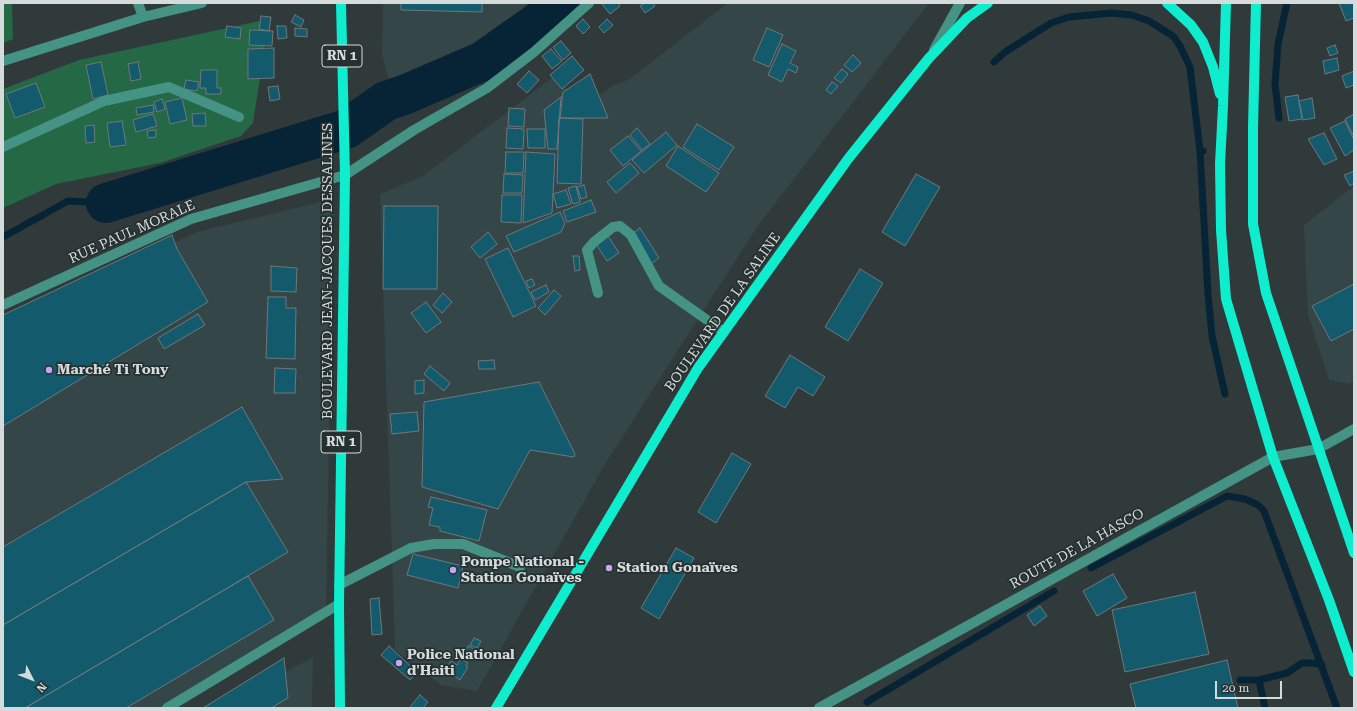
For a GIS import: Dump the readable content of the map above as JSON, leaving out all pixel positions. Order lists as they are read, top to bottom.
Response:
{
  "streets": {
    "main road": ["RN 1", "BOULEVARD JEAN-JACQUES DESSALINES", "BOULEVARD DE LA SALINE"],
    "street": ["RUE PAUL MORALE", "ROUTE DE LA HASCO"]
  },
  "crossings": [
    ["RUE PAUL MORALE", "BOULEVARD JEAN-JACQUES DESSALINES"]
  ],
  "places": [
    "Marché Ti Tony",
    "Station Gonaïves",
    "Pompe National - Station Gonaïves",
    "Police National d'Haiti"
  ],
  "scale_bar": "20 m",
  "north": "bottom right"
}
